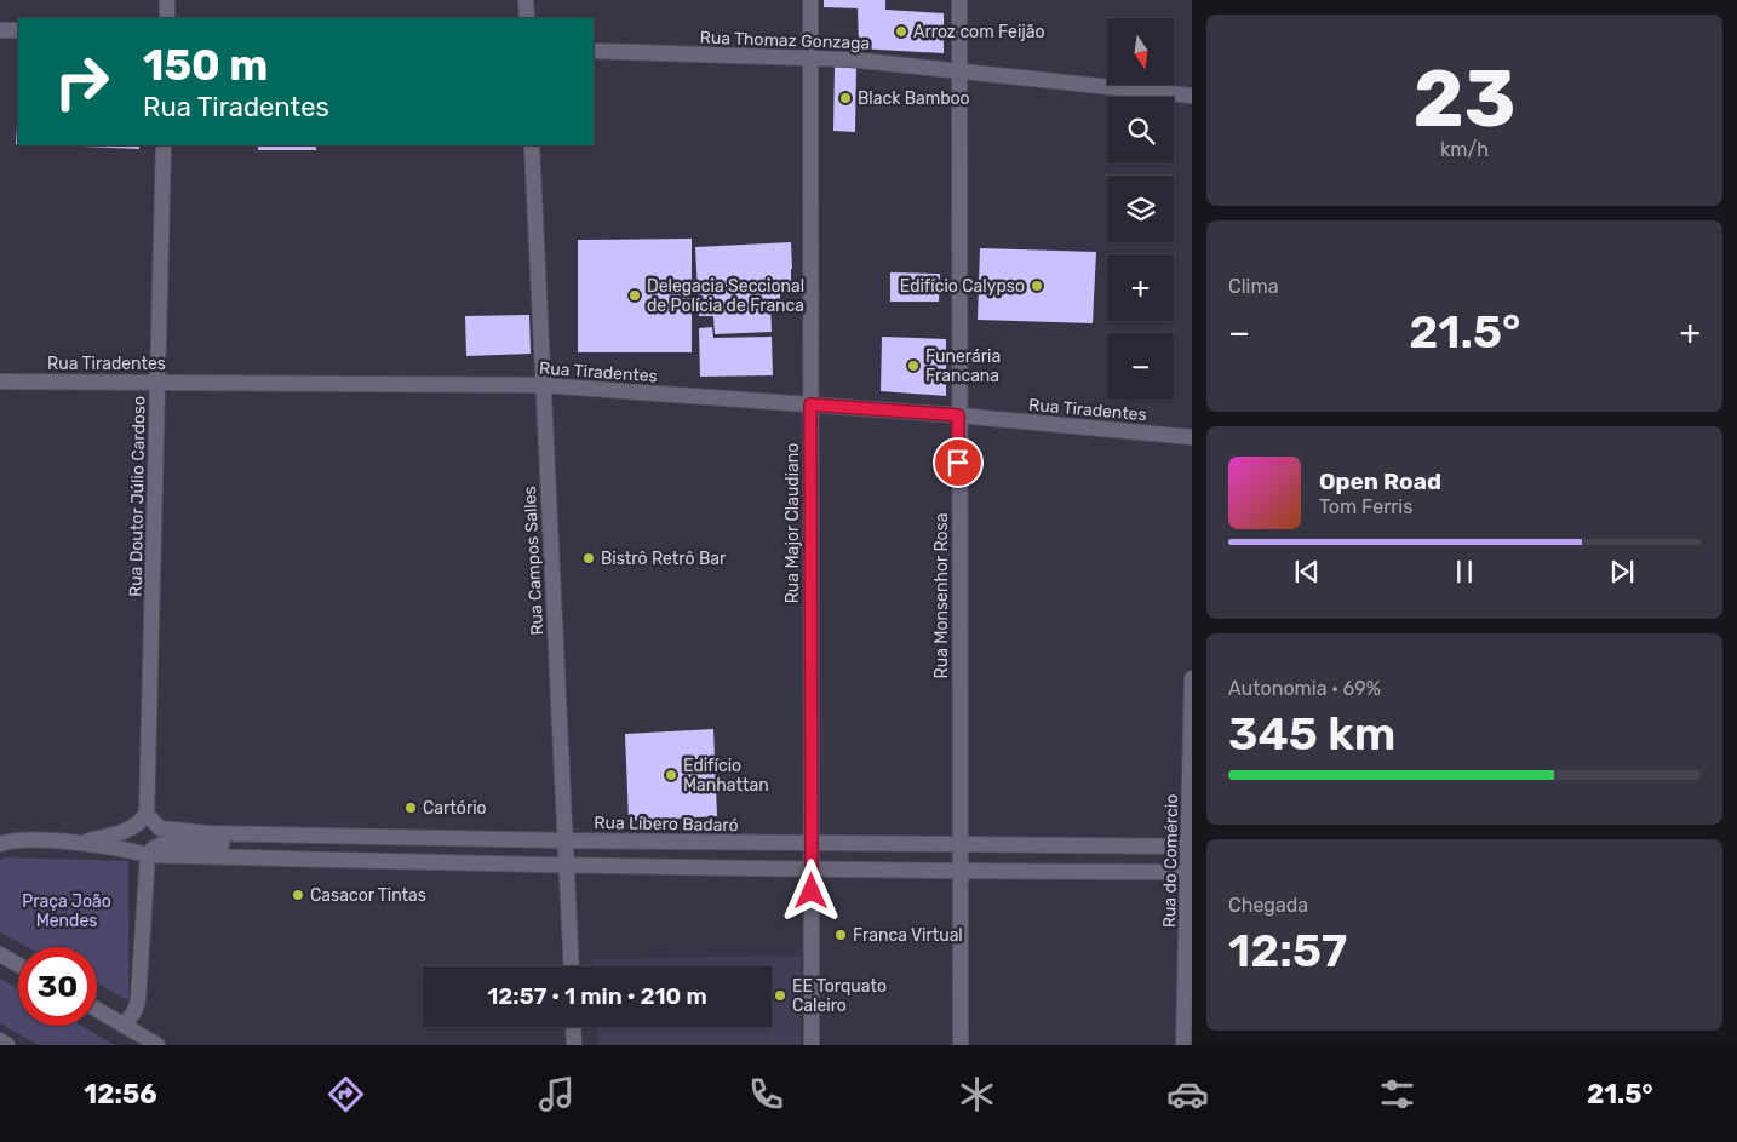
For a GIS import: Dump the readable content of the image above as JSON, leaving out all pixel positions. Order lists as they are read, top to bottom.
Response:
{
  "streets": {
    "street": [
      "Rua Thomaz Gonzaga",
      "Rua Tiradentes",
      "Rua Doutor Júlio Cardoso",
      "Rua Major Claudiano",
      "Rua Campos Salles",
      "Rua Monsenhor Rosa",
      "Rua Líbero Badaró",
      "Rua do Comércio"
    ]
  },
  "crossings": [
    ["Rua Thomaz Gonzaga", "Rua Major Claudiano"],
    ["Rua Thomaz Gonzaga", "Rua Monsenhor Rosa"],
    ["Rua Tiradentes", "Rua Doutor Júlio Cardoso"],
    ["Rua Tiradentes", "Rua Major Claudiano"],
    ["Rua Tiradentes", "Rua Campos Salles"],
    ["Rua Tiradentes", "Rua Monsenhor Rosa"],
    ["Rua Doutor Júlio Cardoso", "Rua Líbero Badaró"],
    ["Rua Major Claudiano", "Rua Líbero Badaró"],
    ["Rua Campos Salles", "Rua Líbero Badaró"],
    ["Rua Monsenhor Rosa", "Rua Líbero Badaró"],
    ["Rua Líbero Badaró", "Rua do Comércio"]
  ],
  "parks": ["Praça João Mendes"],
  "places": [
    "Arroz com Feijão",
    "Black Bamboo",
    "Edifício Calypso",
    "Delegacia Seccional de Polícia de Franca",
    "Funerária Francana",
    "Bistrô Retrô Bar",
    "Edifício Manhattan",
    "Cartório",
    "Casacor Tintas",
    "Franca Virtual",
    "EE Torquato Caleiro"
  ],
  "north": "bottom",
  "page": {
    "tile": [
      ["23", "km/h"],
      "Clima",
      ["Autonomia · 69%", "345 km"],
      ["Chegada", "12:57"]
    ],
    "map_buttons": ["+", "−"],
    "turn": ["150 m", "Rua Tiradentes"],
    "heat": ["−", "21.5°", "+"],
    "song": ["Open Road", "Tom Ferris"],
    "limit": "30",
    "trip": "12:57 · 1 min · 210 m",
    "tabs": ["12:56", "21.5°"]
  }
}
